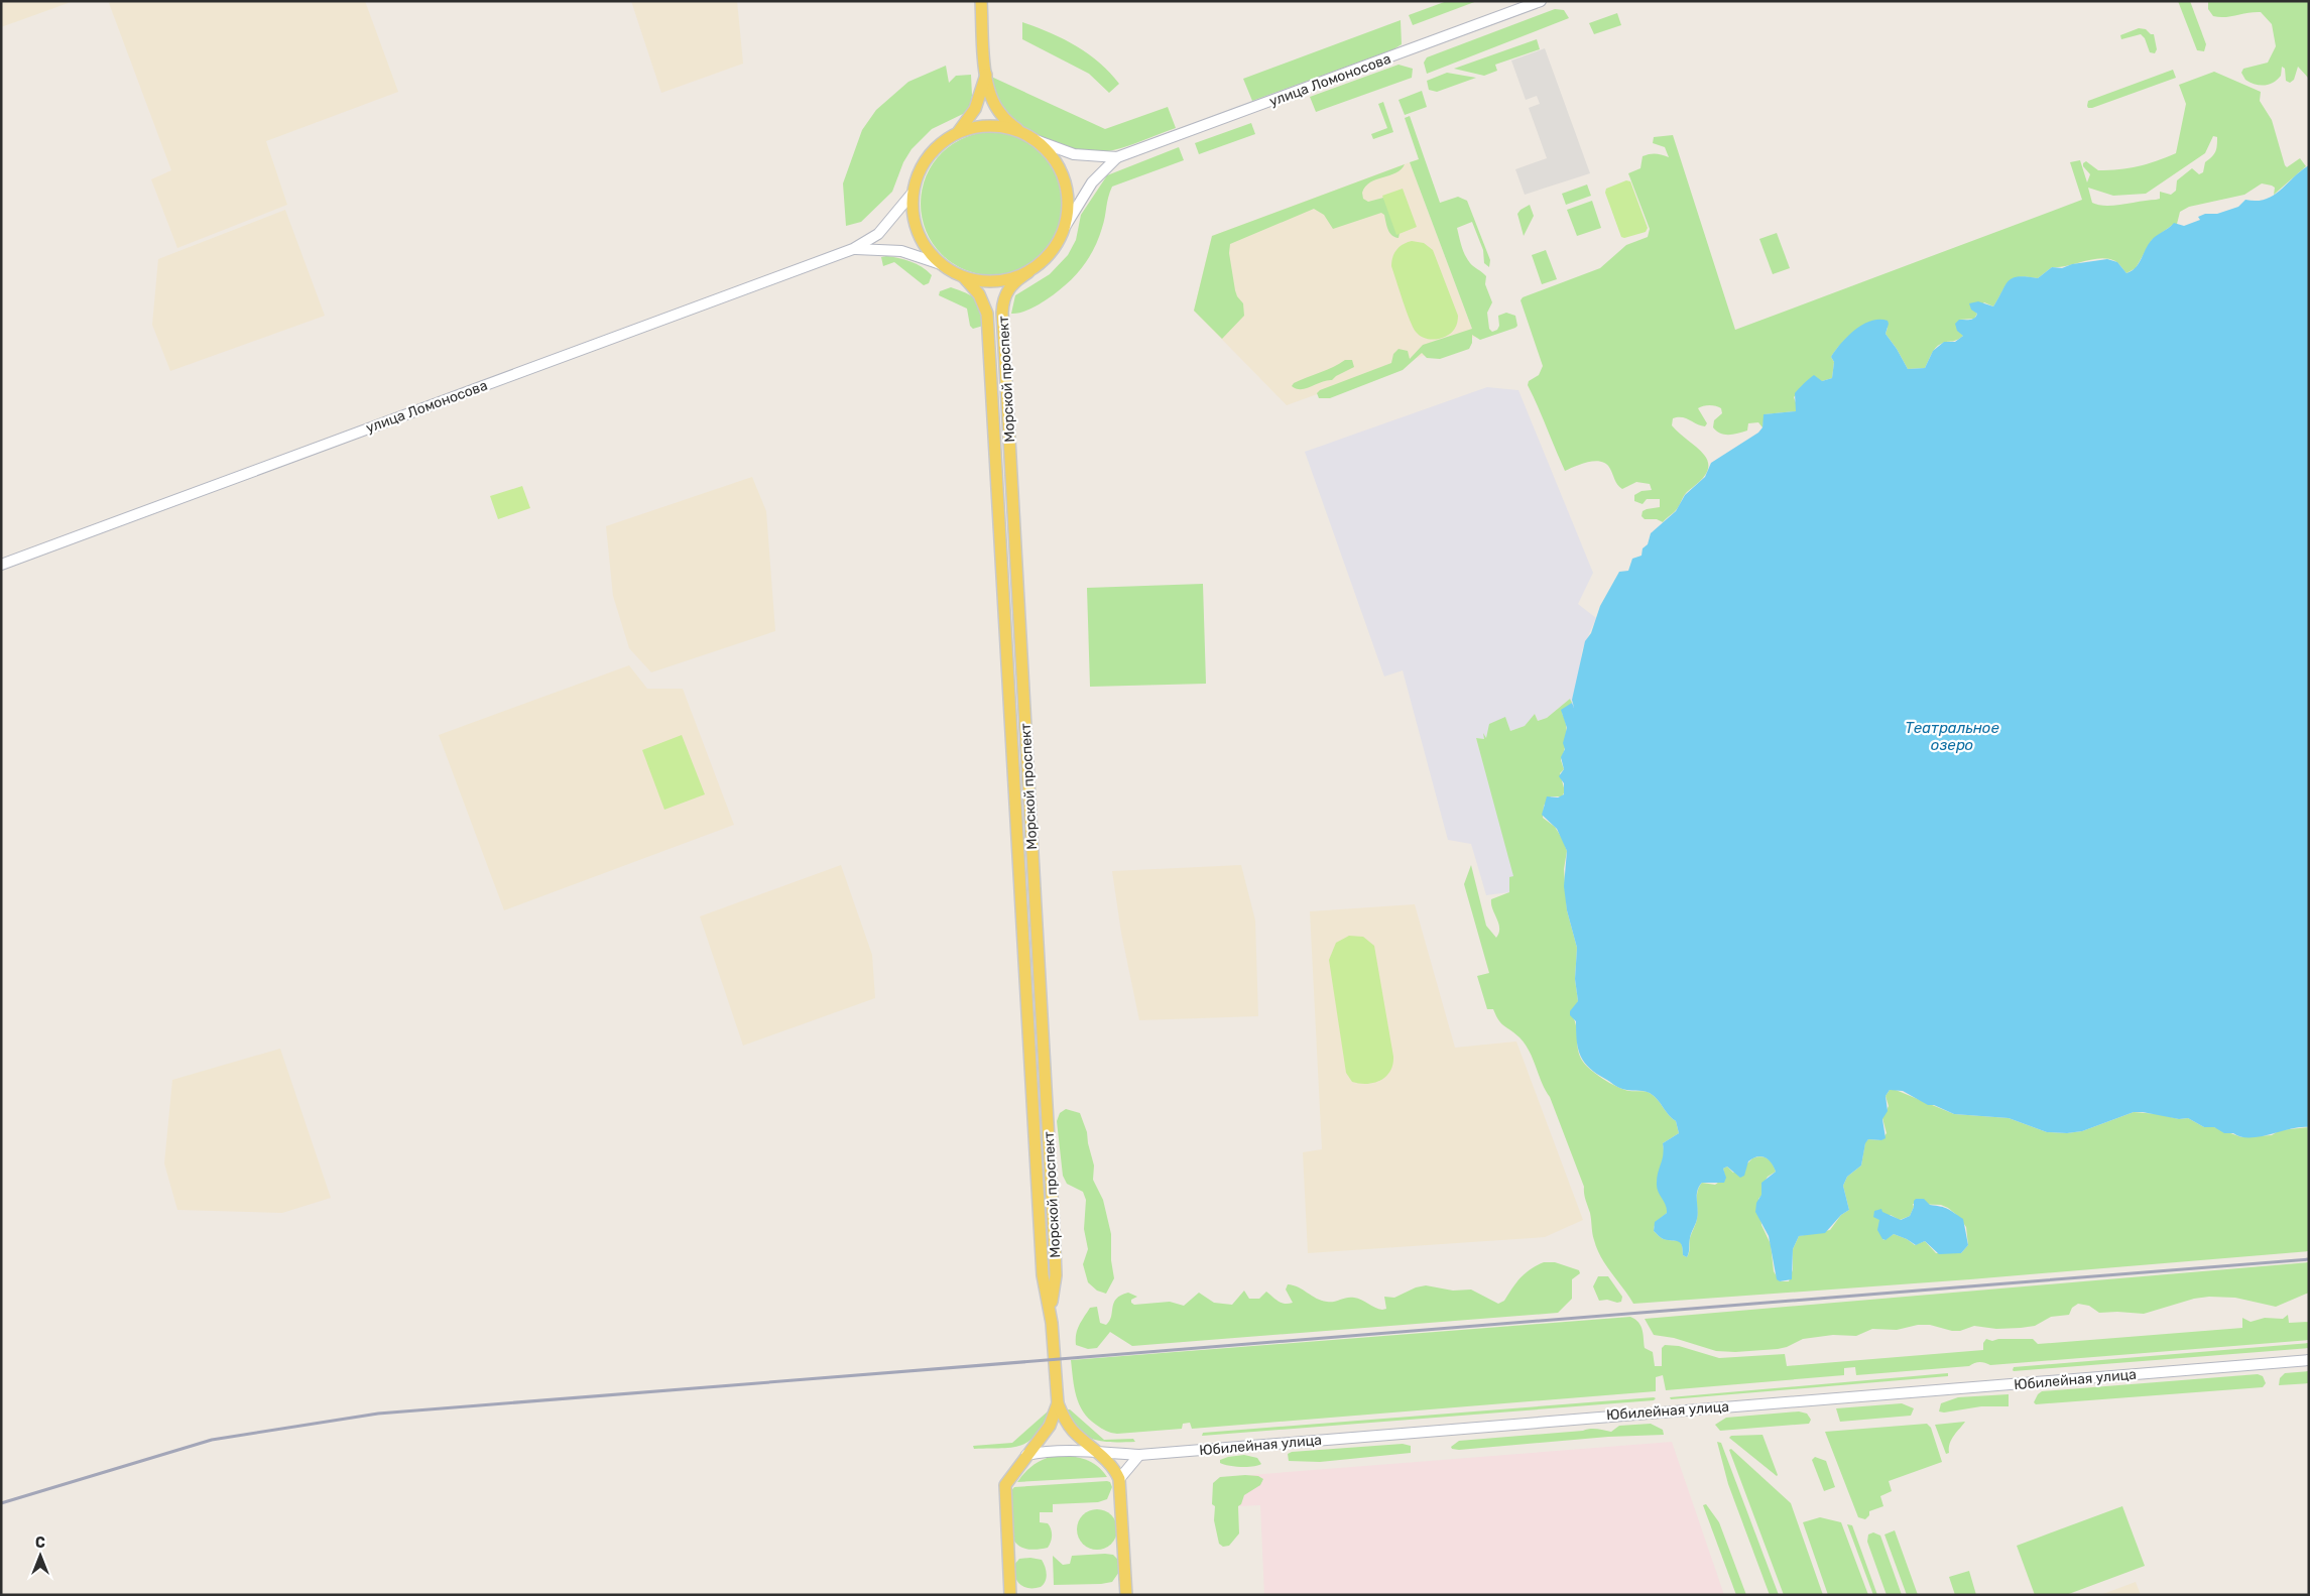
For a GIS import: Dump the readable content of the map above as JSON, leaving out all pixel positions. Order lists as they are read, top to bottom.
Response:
{
  "streets": {
    "main road": ["улица Ломоносова", "Морской проспект", "Юбилейная улица"]
  },
  "crossings": [
    ["Морской проспект", "Юбилейная улица"]
  ],
  "water": ["Театральное озеро"],
  "north": "top"
}
